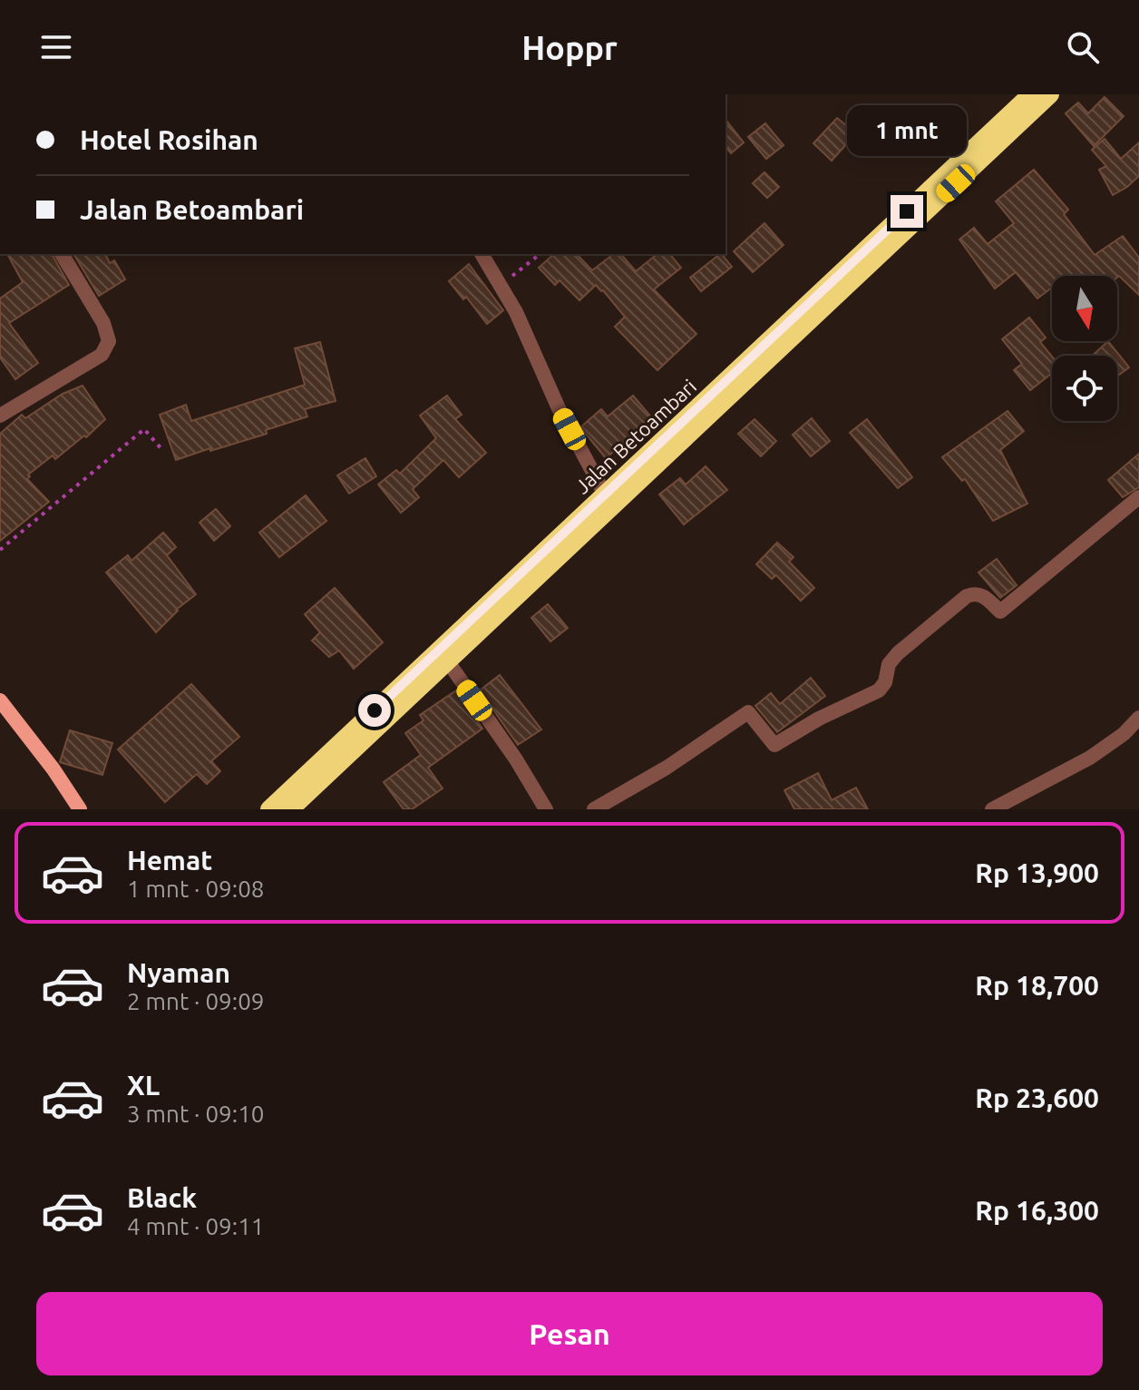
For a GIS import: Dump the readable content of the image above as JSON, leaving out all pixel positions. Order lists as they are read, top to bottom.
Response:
{
  "streets": {
    "main road": ["Jalan Betoambari"]
  },
  "north": "bottom",
  "page": {
    "header": "Hoppr",
    "banner": ["Hotel Rosihan", "Jalan Betoambari"],
    "bubble": "1 mnt",
    "list": [
      {
        "name": "Hemat",
        "note": "1 mnt · 09:08",
        "value": "Rp 13,900"
      },
      {
        "name": "Nyaman",
        "note": "2 mnt · 09:09",
        "value": "Rp 18,700"
      },
      {
        "name": "XL",
        "note": "3 mnt · 09:10",
        "value": "Rp 23,600"
      },
      {
        "name": "Black",
        "note": "4 mnt · 09:11",
        "value": "Rp 16,300"
      }
    ],
    "buttons": "Pesan"
  }
}
